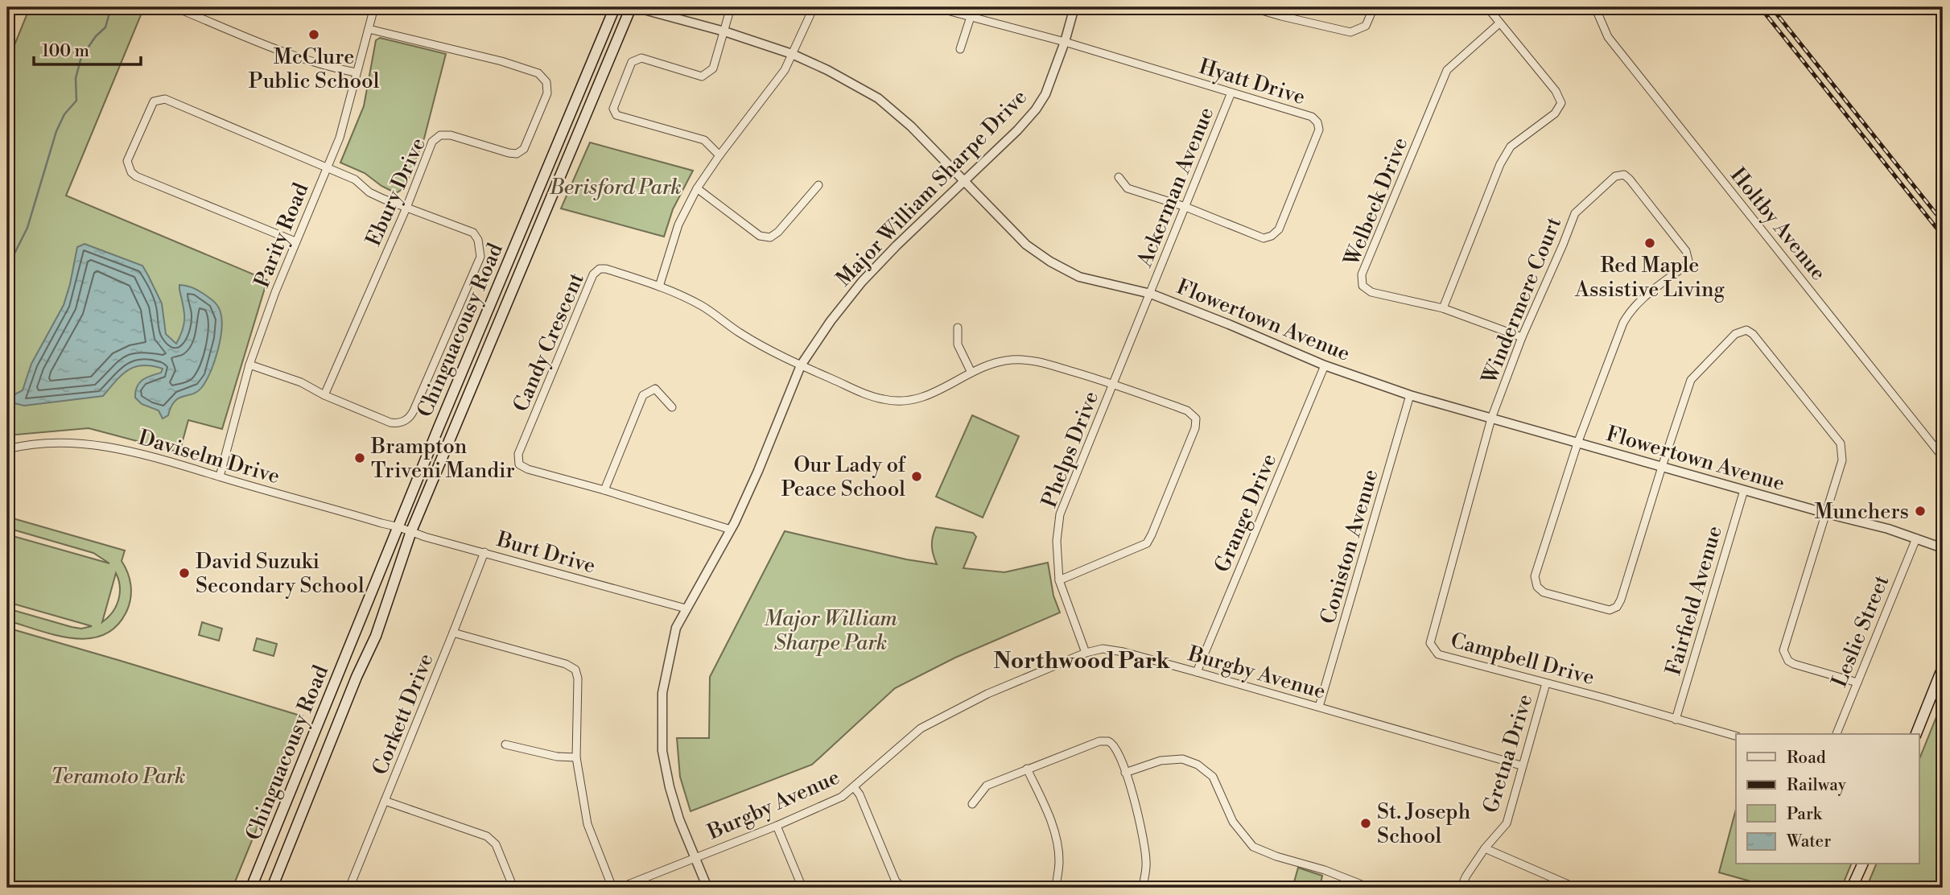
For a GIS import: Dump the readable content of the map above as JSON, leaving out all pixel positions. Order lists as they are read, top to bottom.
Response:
{
  "streets": {
    "main road": ["Chinguacousy Road"],
    "street": [
      "Hyatt Drive",
      "Ackerman Avenue",
      "Major William Sharpe Drive",
      "Ebury Drive",
      "Welbeck Drive",
      "Holtby Avenue",
      "Parity Road",
      "Windermere Court",
      "Flowertown Avenue",
      "Candy Crescent",
      "Phelps Drive",
      "Daviselm Drive",
      "Grange Drive",
      "Coniston Avenue",
      "Burt Drive",
      "Fairfield Avenue",
      "Leslie Street",
      "Campbell Drive",
      "Burgby Avenue",
      "Corkett Drive",
      "Gretna Drive"
    ]
  },
  "crossings": [
    ["Hyatt Drive", "Ackerman Avenue"],
    ["Hyatt Drive", "Major William Sharpe Drive"],
    ["Ackerman Avenue", "Flowertown Avenue"],
    ["Ackerman Avenue", "Phelps Drive"],
    ["Major William Sharpe Drive", "Flowertown Avenue"],
    ["Major William Sharpe Drive", "Candy Crescent"],
    ["Major William Sharpe Drive", "Burt Drive"],
    ["Major William Sharpe Drive", "Burgby Avenue"],
    ["Ebury Drive", "Parity Road"],
    ["Welbeck Drive", "Windermere Court"],
    ["Parity Road", "Daviselm Drive"],
    ["Windermere Court", "Flowertown Avenue"],
    ["Windermere Court", "Campbell Drive"],
    ["Flowertown Avenue", "Chinguacousy Road"],
    ["Flowertown Avenue", "Phelps Drive"],
    ["Flowertown Avenue", "Grange Drive"],
    ["Flowertown Avenue", "Coniston Avenue"],
    ["Flowertown Avenue", "Fairfield Avenue"],
    ["Flowertown Avenue", "Leslie Street"],
    ["Flowertown Avenue", "Campbell Drive"],
    ["Chinguacousy Road", "Daviselm Drive"],
    ["Chinguacousy Road", "Burt Drive"],
    ["Candy Crescent", "Phelps Drive"],
    ["Phelps Drive", "Burgby Avenue"],
    ["Daviselm Drive", "Burt Drive"],
    ["Grange Drive", "Burgby Avenue"],
    ["Coniston Avenue", "Burgby Avenue"],
    ["Burt Drive", "Corkett Drive"],
    ["Fairfield Avenue", "Campbell Drive"],
    ["Campbell Drive", "Gretna Drive"],
    ["Burgby Avenue", "Gretna Drive"]
  ],
  "districts": ["Northwood Park"],
  "parks": ["Berisford Park", "Major William Sharpe Park", "Teramoto Park"],
  "places": [
    "McClure Public School",
    "Red Maple Assistive Living",
    "Brampton Triveni Mandir",
    "Our Lady of Peace School",
    "Munchers",
    "David Suzuki Secondary School",
    "St. Joseph School"
  ],
  "legend": [
    "Road",
    "Railway",
    "Park",
    "Water"
  ],
  "scale_bar": "100 m"
}
